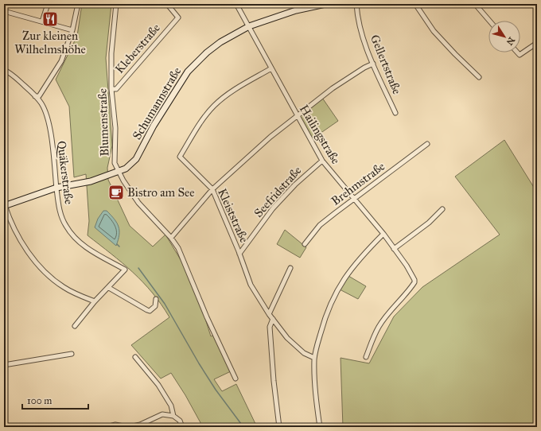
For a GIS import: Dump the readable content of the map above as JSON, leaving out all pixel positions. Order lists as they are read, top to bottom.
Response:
{
  "streets": {
    "street": [
      "Kleberstraße",
      "Gellertstraße",
      "Schumannstraße",
      "Blumenstraße",
      "Hailingstraße",
      "Quäkerstraße",
      "Brehmstraße",
      "Seefridstraße",
      "Kleiststraße"
    ]
  },
  "crossings": [
    ["Kleberstraße", "Blumenstraße"],
    ["Schumannstraße", "Blumenstraße"],
    ["Schumannstraße", "Hailingstraße"],
    ["Schumannstraße", "Quäkerstraße"],
    ["Hailingstraße", "Brehmstraße"],
    ["Hailingstraße", "Seefridstraße"],
    ["Hailingstraße", "Kleiststraße"],
    ["Seefridstraße", "Kleiststraße"]
  ],
  "places": {
    "restaurant": ["Zur kleinen Wilhelmshöhe"],
    "cafe": ["Bistro am See"]
  },
  "scale_bar": "100 m",
  "north": "bottom right"
}
